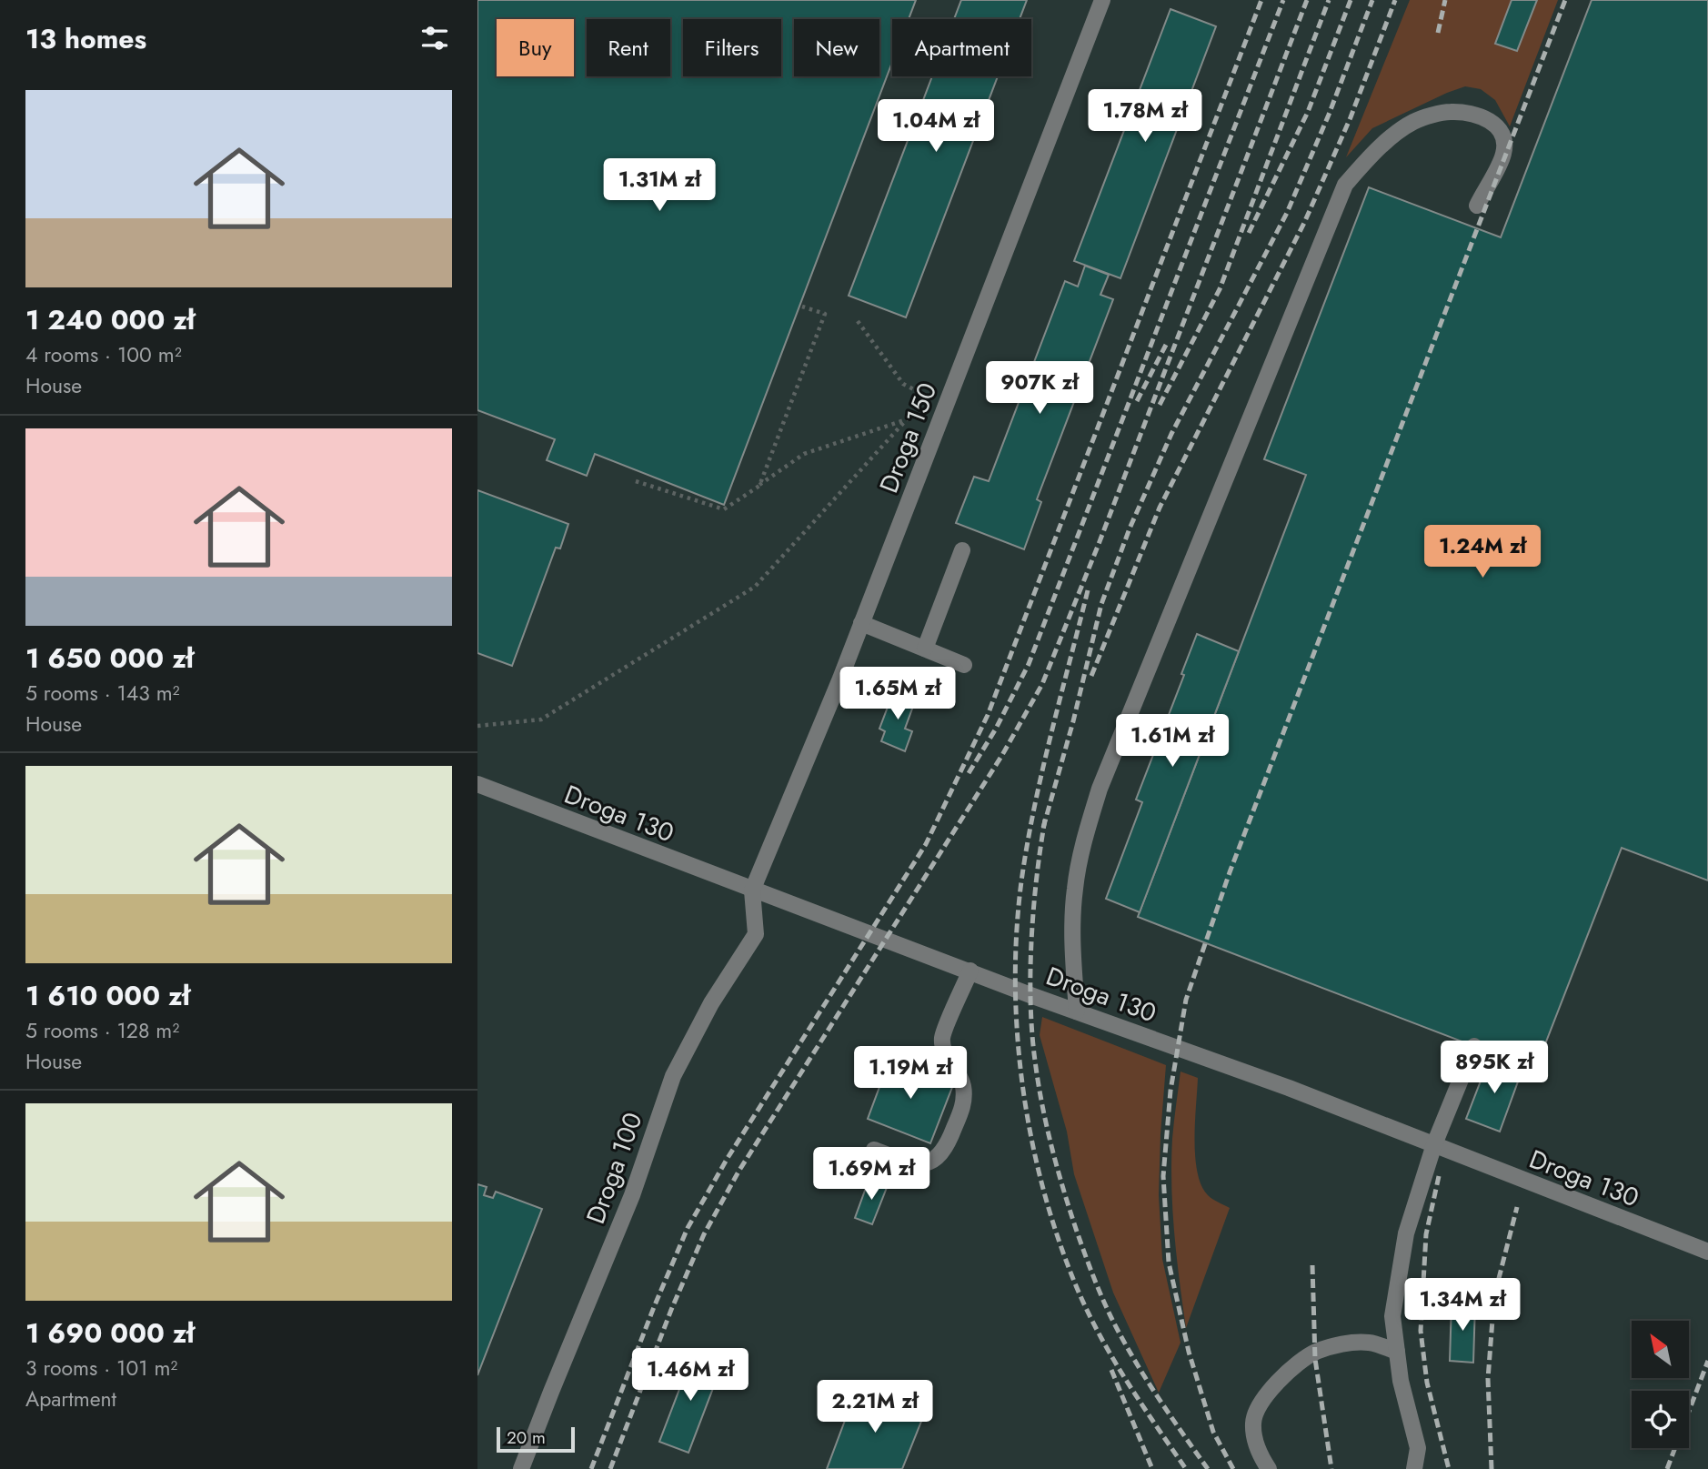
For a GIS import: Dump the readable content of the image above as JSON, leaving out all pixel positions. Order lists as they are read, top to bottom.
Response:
{
  "streets": {
    "lane": ["Droga 150", "Droga 130", "Droga 100"]
  },
  "crossings": [
    ["Droga 150", "Droga 130"],
    ["Droga 150", "Droga 100"],
    ["Droga 130", "Droga 100"]
  ],
  "scale_bar": "20 m",
  "north": "top left",
  "page": {
    "heading": "13 homes",
    "chip": [
      "Buy",
      "Rent",
      "Filters",
      "New",
      "Apartment"
    ],
    "list": [
      {
        "name": "1 240 000 zł",
        "note": "4 rooms · 100 m² · House"
      },
      {
        "name": "1 650 000 zł",
        "note": "5 rooms · 143 m² · House"
      },
      {
        "name": "1 610 000 zł",
        "note": "5 rooms · 128 m² · House"
      },
      {
        "name": "1 690 000 zł",
        "note": "3 rooms · 101 m² · Apartment"
      }
    ],
    "price": [
      "1.78M zł",
      "1.04M zł",
      "1.31M zł",
      "907K zł",
      "1.24M zł",
      "1.65M zł",
      "1.61M zł",
      "895K zł",
      "1.19M zł",
      "1.69M zł",
      "1.34M zł",
      "1.46M zł",
      "2.21M zł"
    ],
    "scale": "20 m"
  }
}
